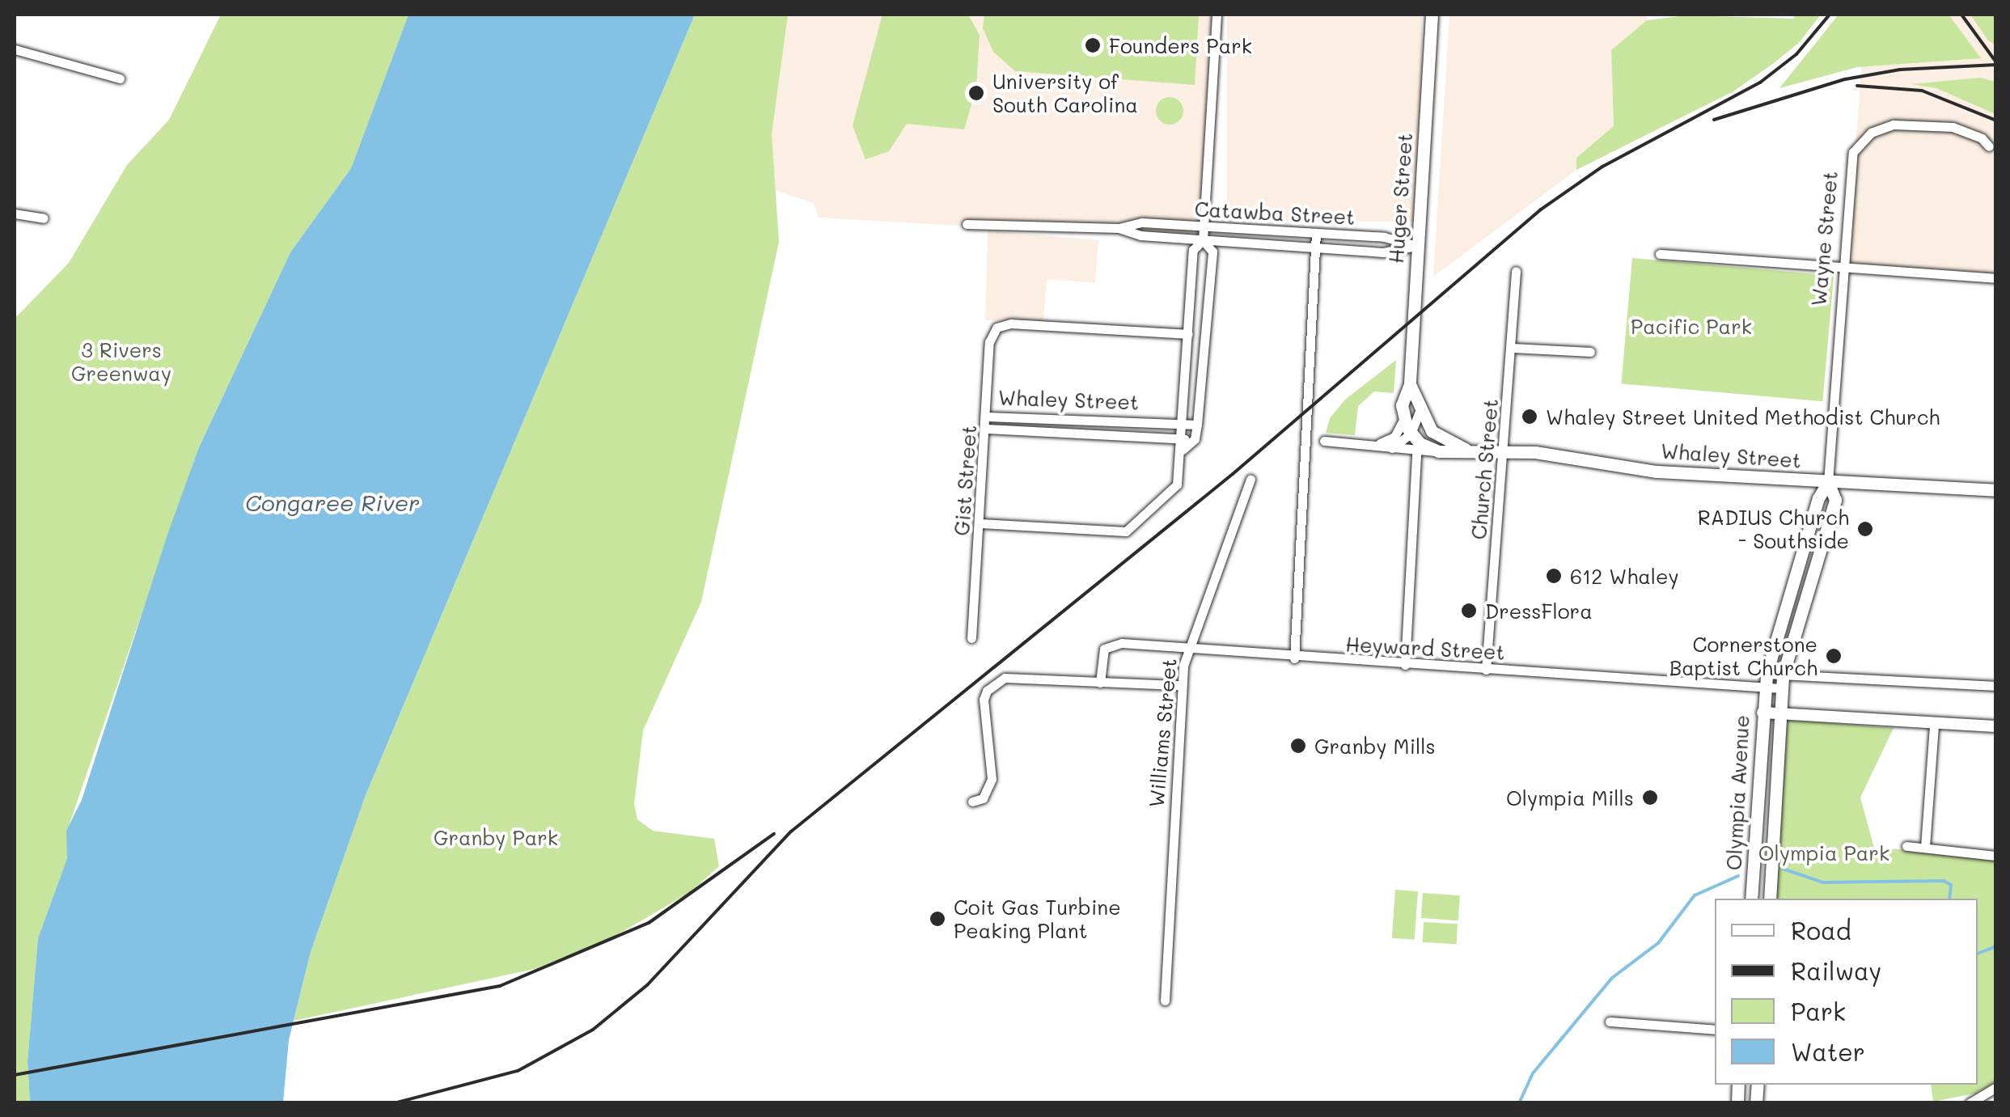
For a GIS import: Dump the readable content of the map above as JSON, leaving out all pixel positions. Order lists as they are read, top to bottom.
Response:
{
  "streets": {
    "main road": [
      "Huger Street",
      "Wayne Street",
      "Whaley Street",
      "Olympia Avenue"
    ],
    "street": [
      "Catawba Street",
      "Church Street",
      "Gist Street",
      "Heyward Street",
      "Williams Street"
    ]
  },
  "crossings": [
    ["Huger Street", "Catawba Street"],
    ["Huger Street", "Whaley Street"],
    ["Wayne Street", "Whaley Street"],
    ["Wayne Street", "Heyward Street"],
    ["Wayne Street", "Olympia Avenue"],
    ["Whaley Street", "Church Street"],
    ["Whaley Street", "Gist Street"],
    ["Church Street", "Heyward Street"],
    ["Heyward Street", "Williams Street"],
    ["Heyward Street", "Olympia Avenue"]
  ],
  "water": ["Congaree River"],
  "parks": [
    "Pacific Park",
    "3 Rivers Greenway",
    "Granby Park",
    "Olympia Park"
  ],
  "places": [
    "Founders Park",
    "University of South Carolina",
    "Whaley Street United Methodist Church",
    "RADIUS Church - Southside",
    "612 Whaley",
    "DressFlora",
    "Cornerstone Baptist Church",
    "Granby Mills",
    "Olympia Mills",
    "Coit Gas Turbine Peaking Plant"
  ],
  "legend": [
    "Road",
    "Railway",
    "Park",
    "Water"
  ]
}
